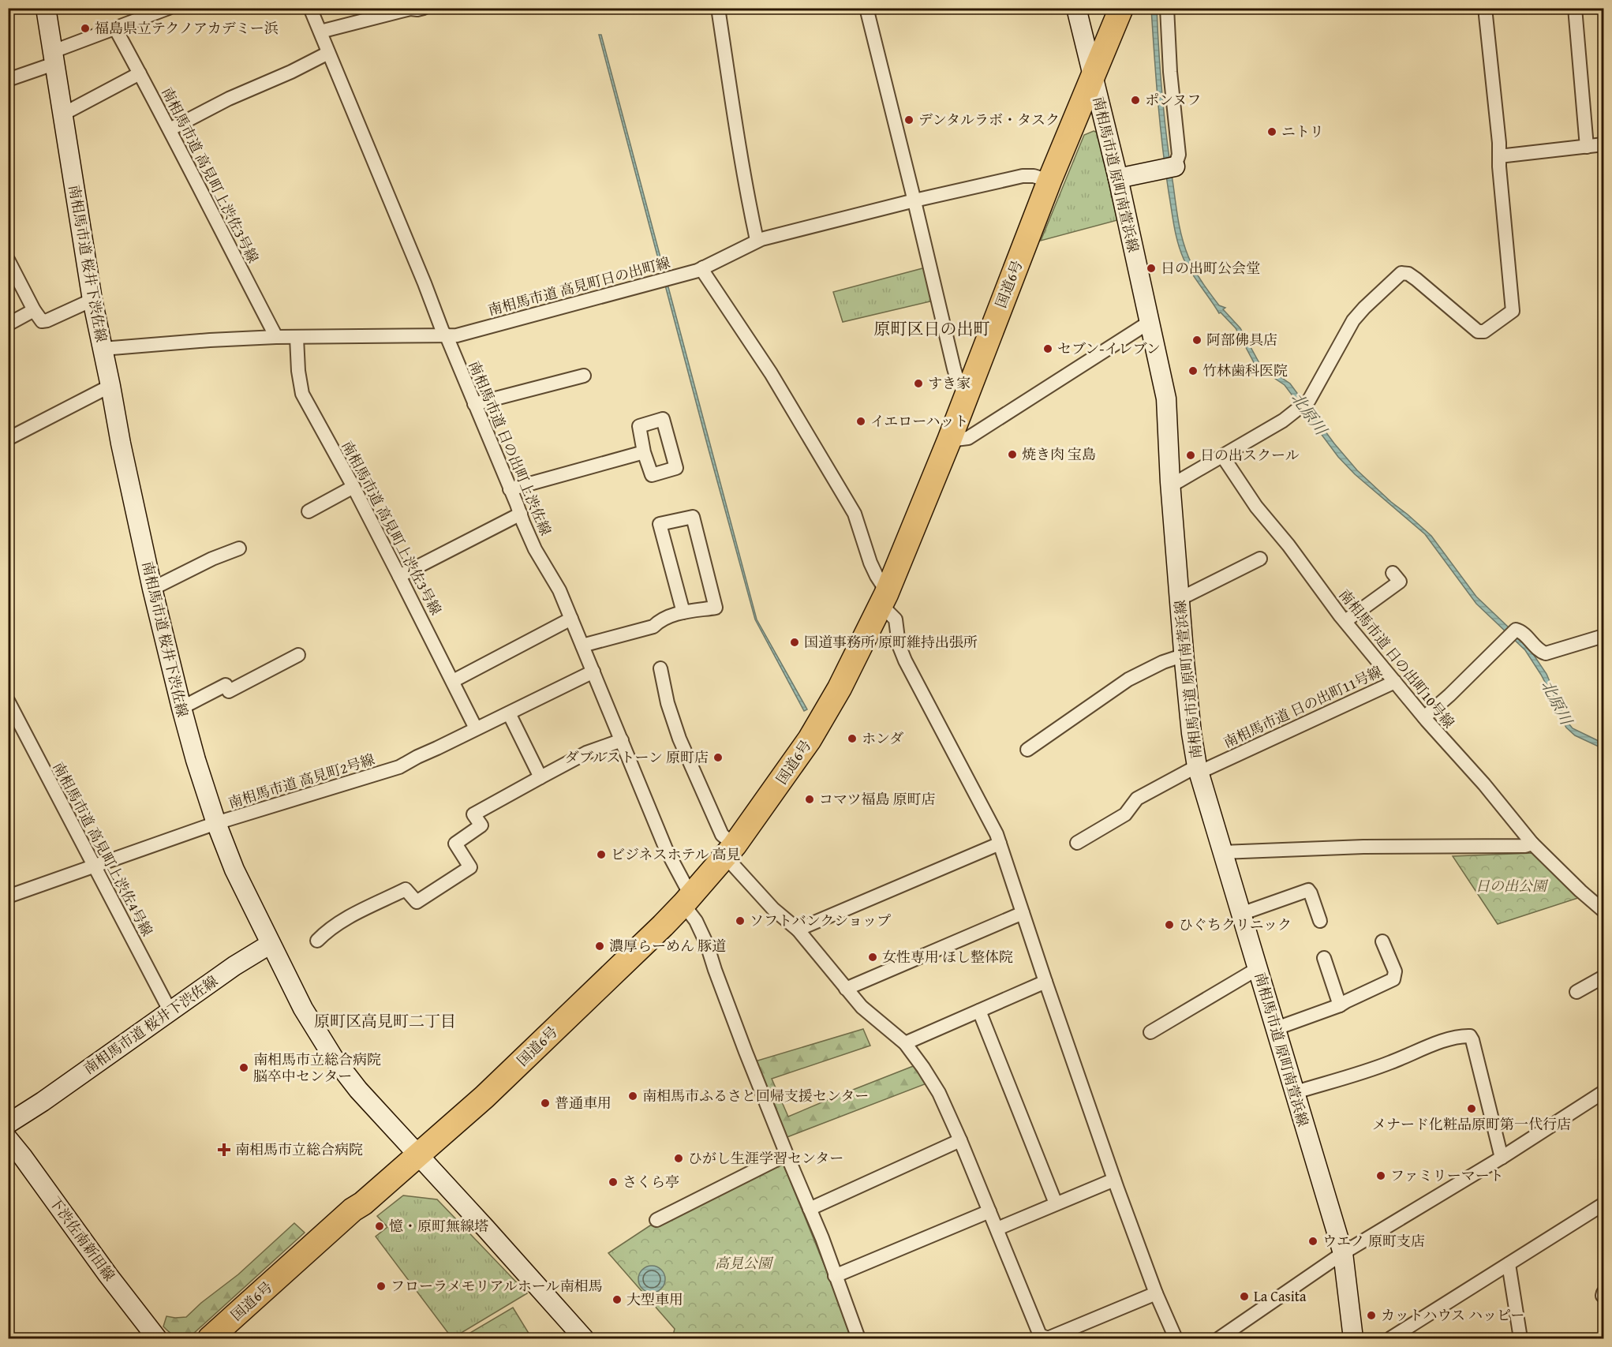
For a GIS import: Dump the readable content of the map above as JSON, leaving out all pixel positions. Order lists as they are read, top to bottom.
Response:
{
  "streets": {
    "highway": ["国道6号"],
    "street": [
      "南相馬市道 原町南萱浜線",
      "南相馬市道 高見町上渋佐3号線",
      "南相馬市道 桜井下渋佐線",
      "南相馬市道 高見町日の出町線",
      "南相馬市道 日の出町上渋佐線",
      "南相馬市道 日の出町10号線",
      "南相馬市道 日の出町11号線",
      "南相馬市道 高見町2号線",
      "南相馬市道 高見町上渋佐4号線",
      "下渋佐南新田線"
    ]
  },
  "crossings": [
    ["南相馬市道 原町南萱浜線", "国道6号"],
    ["南相馬市道 原町南萱浜線", "南相馬市道 日の出町11号線"],
    ["南相馬市道 高見町上渋佐3号線", "南相馬市道 高見町日の出町線"],
    ["南相馬市道 高見町上渋佐3号線", "南相馬市道 高見町2号線"],
    ["南相馬市道 桜井下渋佐線", "南相馬市道 高見町日の出町線"],
    ["南相馬市道 桜井下渋佐線", "南相馬市道 高見町2号線"],
    ["南相馬市道 桜井下渋佐線", "南相馬市道 高見町上渋佐4号線"],
    ["国道6号", "南相馬市道 高見町日の出町線"],
    ["国道6号", "南相馬市道 日の出町上渋佐線"],
    ["南相馬市道 高見町日の出町線", "南相馬市道 日の出町上渋佐線"],
    ["南相馬市道 日の出町上渋佐線", "南相馬市道 高見町2号線"],
    ["南相馬市道 日の出町10号線", "南相馬市道 日の出町11号線"],
    ["南相馬市道 高見町2号線", "南相馬市道 高見町上渋佐4号線"]
  ],
  "districts": ["原町区日の出町", "原町区高見町二丁目"],
  "water": ["北原川"],
  "parks": ["日の出公園", "高見公園"],
  "places": {
    "other": [
      "福島県立テクノアカデミー浜",
      "ポンヌフ",
      "デンタルラボ・タスク",
      "ニトリ",
      "日の出町公会堂",
      "阿部佛具店",
      "セブン-イレブン",
      "竹林歯科医院",
      "すき家",
      "イエローハット",
      "焼き肉 宝島",
      "日の出スクール",
      "国道事務所 原町維持出張所",
      "ホンダ",
      "ダブルストーン 原町店",
      "コマツ福島 原町店",
      "ビジネスホテル 高見",
      "ソフトバンクショップ",
      "ひぐちクリニック",
      "濃厚らーめん 豚道",
      "女性専用 ほし整体院",
      "南相馬市立総合病院 脳卒中センター",
      "南相馬市ふるさと回帰支援センター",
      "普通車用",
      "メナード化粧品原町第一代行店",
      "ひがし生涯学習センター",
      "ファミリーマート",
      "さくら亭",
      "憶・原町無線塔",
      "ウエノ 原町支店",
      "フローラメモリアルホール南相馬",
      "La Casita",
      "大型車用",
      "カットハウス ハッピー"
    ],
    "health": ["南相馬市立総合病院"]
  }
}
